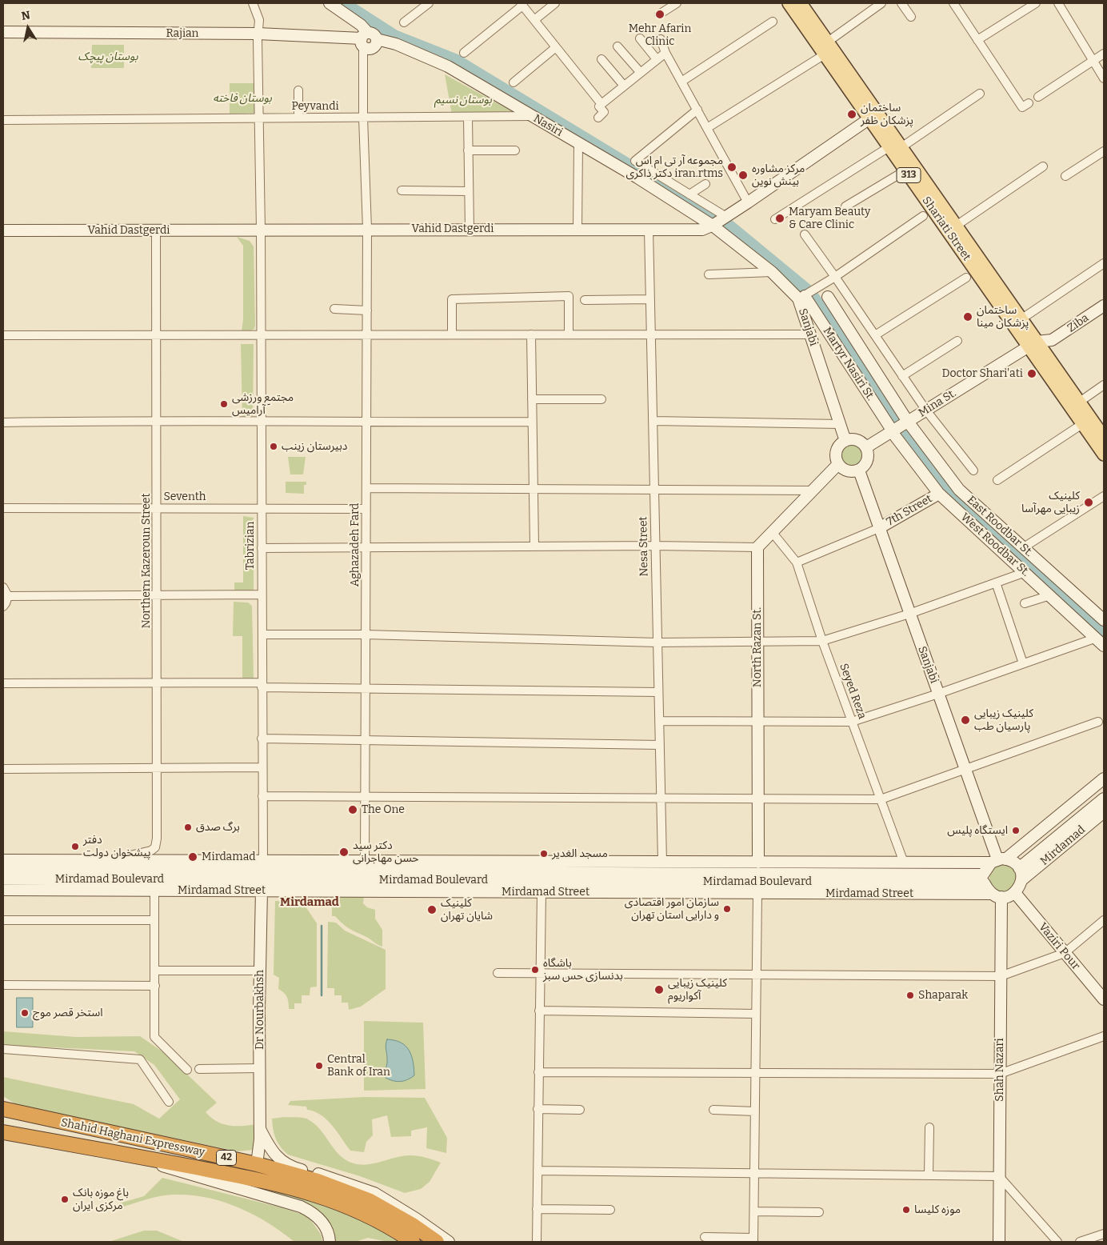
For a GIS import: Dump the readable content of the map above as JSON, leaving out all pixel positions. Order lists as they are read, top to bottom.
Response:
{
  "streets": {
    "highway": ["Shahid Haghani Expressway", "42"],
    "main road": [
      "Rajian",
      "Nasiri",
      "313",
      "Vahid Dastgerdi",
      "Shariati Street",
      "Ziba",
      "Sanjabi",
      "Martyr Nasiri St.",
      "Mina St.",
      "7th Street",
      "East Roodbar St.",
      "West Roodbar St.",
      "North Razan St.",
      "Mirdamad",
      "Mirdamad Boulevard",
      "Mirdamad Street",
      "Vaziri Pour",
      "Dr Nourbakhsh",
      "Shah Nazari"
    ],
    "street": [
      "Peyvandi",
      "Seventh",
      "Aghazadeh Fard",
      "Tabrizian",
      "Nesa Street",
      "Northern Kazeroun Street",
      "Seyed Reza"
    ]
  },
  "crossings": [
    ["Rajian", "Nasiri"],
    ["Rajian", "Aghazadeh Fard"],
    ["Rajian", "Tabrizian"],
    ["Peyvandi", "Nasiri"],
    ["Peyvandi", "Aghazadeh Fard"],
    ["Peyvandi", "Tabrizian"],
    ["Nasiri", "Vahid Dastgerdi"],
    ["Nasiri", "Sanjabi"],
    ["Nasiri", "Aghazadeh Fard"],
    ["Vahid Dastgerdi", "Shariati Street"],
    ["Vahid Dastgerdi", "Sanjabi"],
    ["Vahid Dastgerdi", "Aghazadeh Fard"],
    ["Vahid Dastgerdi", "Tabrizian"],
    ["Vahid Dastgerdi", "Nesa Street"],
    ["Vahid Dastgerdi", "Northern Kazeroun Street"],
    ["Shariati Street", "Ziba"],
    ["Shariati Street", "Mina St."],
    ["Ziba", "Mina St."],
    ["Sanjabi", "Martyr Nasiri St."],
    ["Sanjabi", "Mina St."],
    ["Sanjabi", "7th Street"],
    ["Sanjabi", "Mirdamad"],
    ["Sanjabi", "Mirdamad Boulevard"],
    ["Sanjabi", "Mirdamad Street"],
    ["Sanjabi", "Vaziri Pour"],
    ["Sanjabi", "Shah Nazari"],
    ["Martyr Nasiri St.", "Mina St."],
    ["Martyr Nasiri St.", "East Roodbar St."],
    ["Martyr Nasiri St.", "West Roodbar St."],
    ["Mina St.", "East Roodbar St."],
    ["Mina St.", "West Roodbar St."],
    ["Seventh", "Aghazadeh Fard"],
    ["Seventh", "Tabrizian"],
    ["Seventh", "Northern Kazeroun Street"],
    ["7th Street", "West Roodbar St."],
    ["Mirdamad", "Mirdamad Boulevard"],
    ["Mirdamad", "Mirdamad Street"],
    ["Mirdamad", "Vaziri Pour"],
    ["Mirdamad", "Shah Nazari"],
    ["Mirdamad Boulevard", "Mirdamad Street"],
    ["Mirdamad Boulevard", "Vaziri Pour"],
    ["Mirdamad Boulevard", "Shah Nazari"],
    ["Mirdamad Street", "Vaziri Pour"],
    ["Mirdamad Street", "Dr Nourbakhsh"],
    ["Mirdamad Street", "Shah Nazari"],
    ["Vaziri Pour", "Shah Nazari"],
    ["Dr Nourbakhsh", "Shahid Haghani Expressway"]
  ],
  "districts": ["Mirdamad"],
  "parks": ["بوستان پیچک", "بوستان فاخته", "بوستان نسیم"],
  "places": [
    "Mehr Afarin Clinic",
    "ساختمان پزشکان ظفر",
    "مجموعه آر تی ام اس دکتر ذاکری iran.rtms",
    "مرکز مشاوره بینش نوین",
    "Maryam Beauty & Care Clinic",
    "ساختمان پزشكان مينا",
    "Doctor Shari'ati",
    "مجتمع ورزشی آرامیس",
    "دبیرستان زینب",
    "کلینیک زیبایی مهرآسا",
    "کلینیک زیبایی پارسیان طب",
    "The One",
    "برگ صدق",
    "ایستگاه پلیس",
    "دفتر پیشخوان دولت",
    "دکتر سید حسن مهاجرانی",
    "مسجد الغدیر",
    "Mirdamad",
    "سازمان امور اقتصادی و دارایی استان تهران",
    "کلینیک شایان تهران",
    "باشگاه بدنسازی حس سبز",
    "کلینیک زیبایی آکواریوم",
    "Shaparak",
    "استخر قصر موج",
    "Central Bank of Iran",
    "باغ موزه بانک مرکزی ایران",
    "موزه کلیسا"
  ],
  "north": "top"
}
